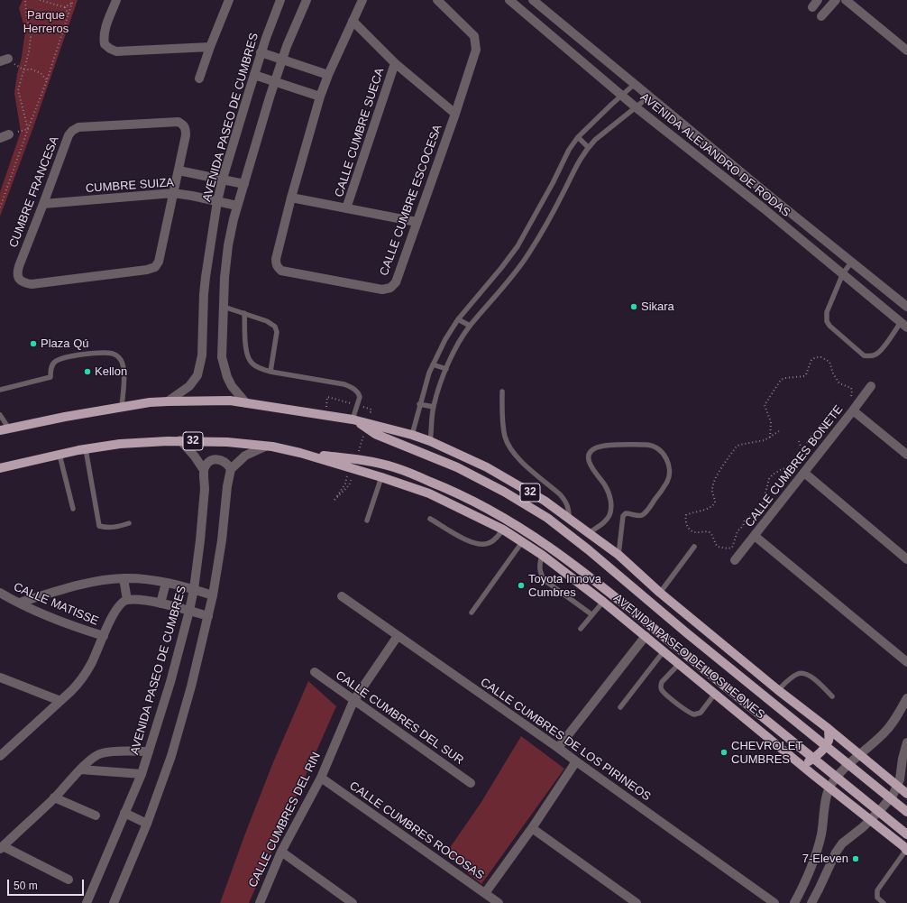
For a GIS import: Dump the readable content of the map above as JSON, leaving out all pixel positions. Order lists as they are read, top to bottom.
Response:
{
  "streets": {
    "main road": ["32", "AVENIDA PASEO DE LOS LEONES"],
    "street": [
      "AVENIDA PASEO DE CUMBRES",
      "CALLE CUMBRE SUECA",
      "AVENIDA ALEJANDRO DE RODAS",
      "CUMBRE SUIZA",
      "CUMBRE FRANCESA",
      "CALLE CUMBRE ESCOCESA",
      "CALLE CUMBRES BONETE",
      "CALLE MATISSE",
      "CALLE CUMBRES DEL SUR",
      "CALLE CUMBRES DE LOS PIRINEOS",
      "CALLE CUMBRES DEL RIN",
      "CALLE CUMBRES ROCOSAS"
    ]
  },
  "crossings": [
    ["AVENIDA PASEO DE CUMBRES", "CUMBRE SUIZA"],
    ["AVENIDA PASEO DE CUMBRES", "32"],
    ["CUMBRE SUIZA", "CUMBRE FRANCESA"],
    ["CALLE CUMBRES DEL SUR", "CALLE CUMBRES DEL RIN"],
    ["CALLE CUMBRES DE LOS PIRINEOS", "CALLE CUMBRES DEL RIN"],
    ["CALLE CUMBRES DEL RIN", "CALLE CUMBRES ROCOSAS"]
  ],
  "parks": ["Parque Herreros"],
  "places": [
    "Sikara",
    "Plaza Qú",
    "Kellon",
    "Toyota Innova Cumbres",
    "CHEVROLET CUMBRES",
    "7-Eleven"
  ],
  "scale_bar": "50 m"
}
